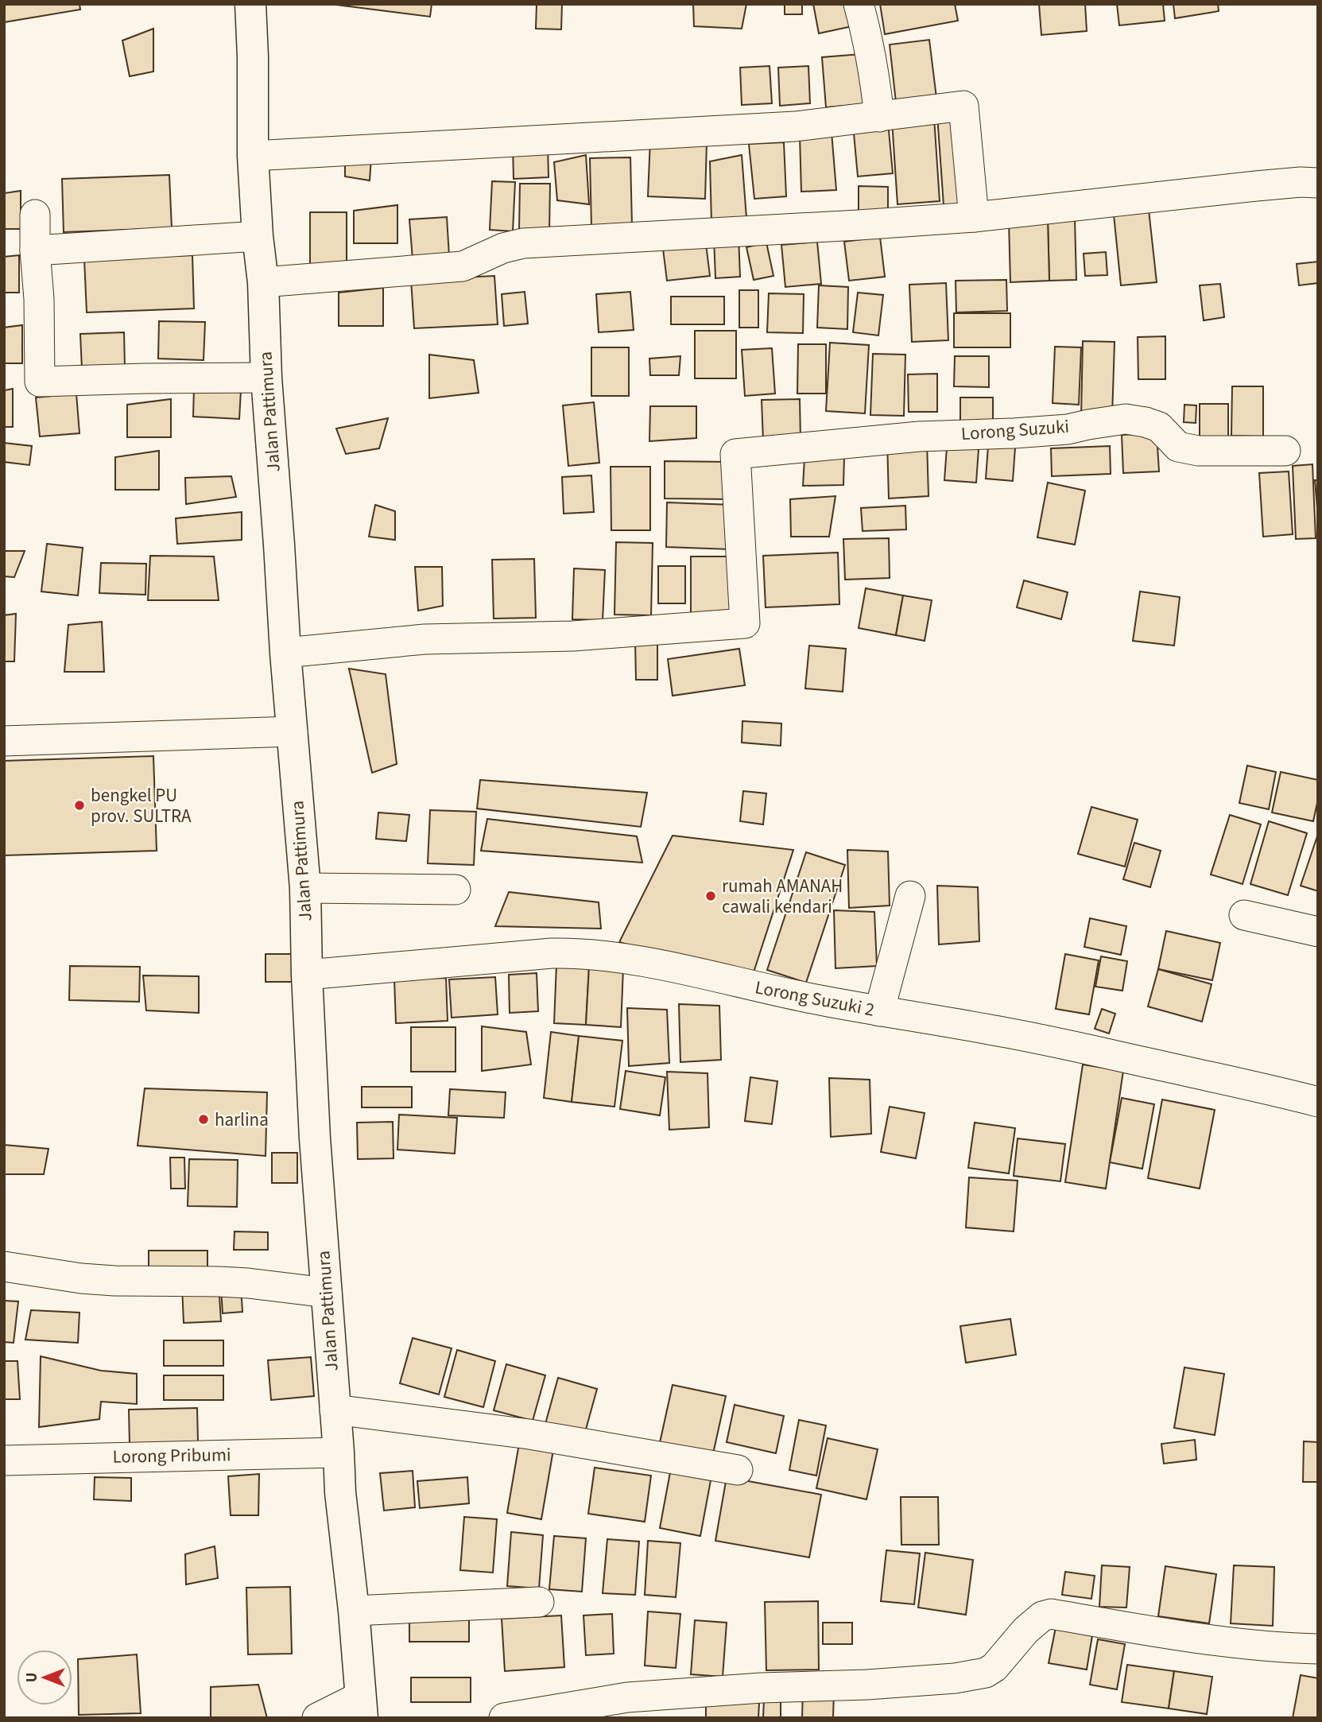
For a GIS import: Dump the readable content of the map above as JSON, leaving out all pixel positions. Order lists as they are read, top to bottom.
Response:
{
  "streets": {
    "highway": ["Jalan Pattimura"],
    "street": ["Lorong Suzuki", "Lorong Suzuki 2", "Lorong Pribumi"]
  },
  "crossings": [
    ["Jalan Pattimura", "Lorong Suzuki"],
    ["Jalan Pattimura", "Lorong Suzuki 2"],
    ["Jalan Pattimura", "Lorong Pribumi"]
  ],
  "places": ["bengkel PU prov. SULTRA", "rumah AMANAH cawali kendari", "harlina"],
  "north": "left"
}
